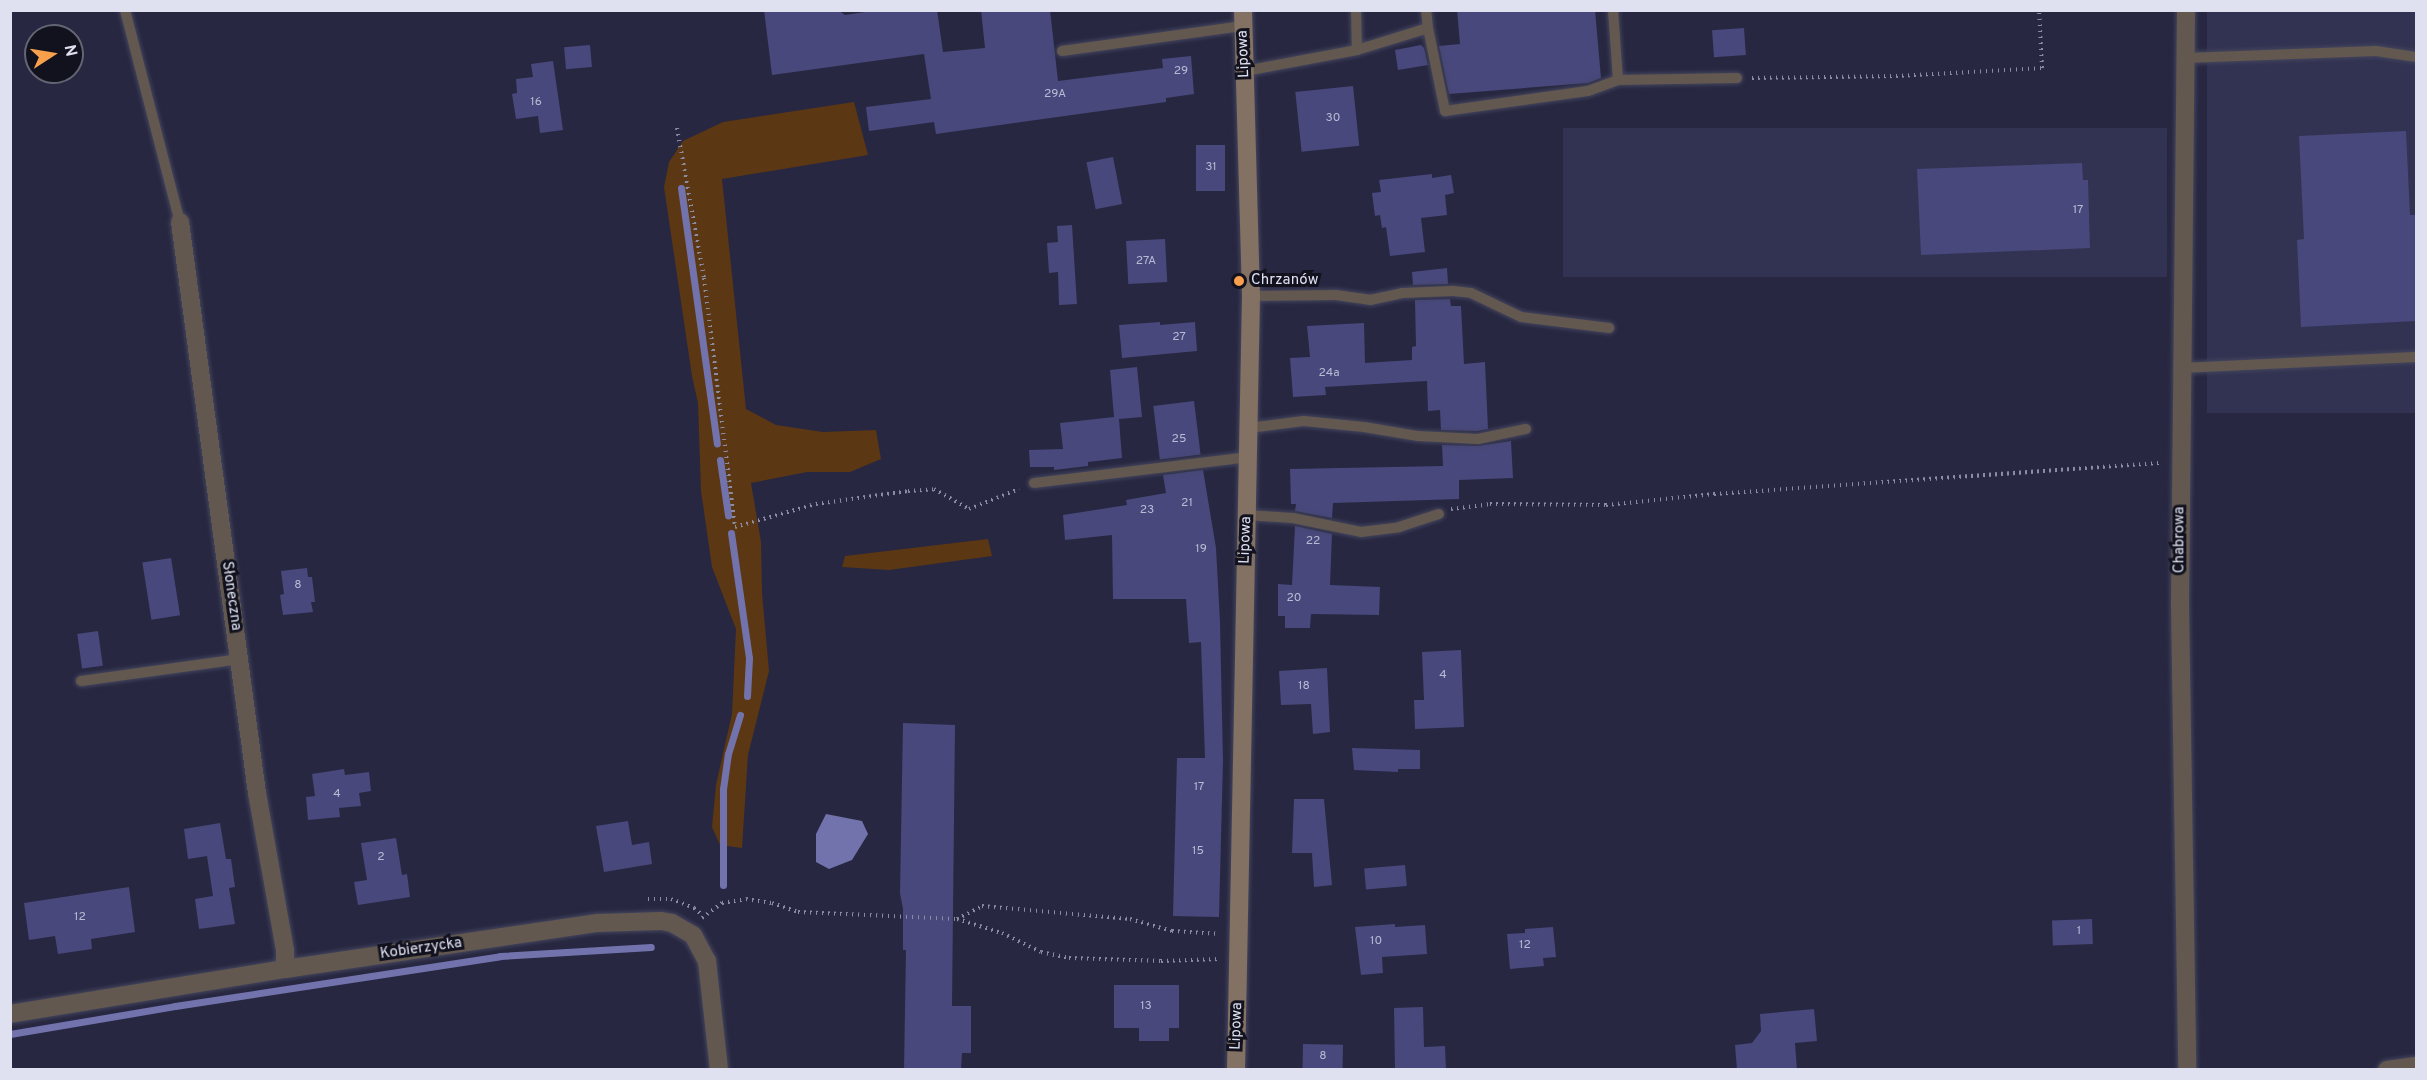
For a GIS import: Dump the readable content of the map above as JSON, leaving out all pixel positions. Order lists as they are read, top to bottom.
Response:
{
  "streets": {
    "street": [
      "Lipowa",
      "Chabrowa",
      "Słoneczna",
      "Kobierzycka"
    ]
  },
  "crossings": [
    ["Słoneczna", "Kobierzycka"]
  ],
  "places": ["Chrzanów"],
  "house_numbers": [
    "29",
    "29A",
    "16",
    "30",
    "31",
    "17",
    "27A",
    "27",
    "24a",
    "25",
    "21",
    "23",
    "22",
    "19",
    "8",
    "20",
    "4",
    "18",
    "17",
    "4",
    "15",
    "2",
    "12",
    "1",
    "10",
    "12",
    "13",
    "8"
  ],
  "north": "right"
}
